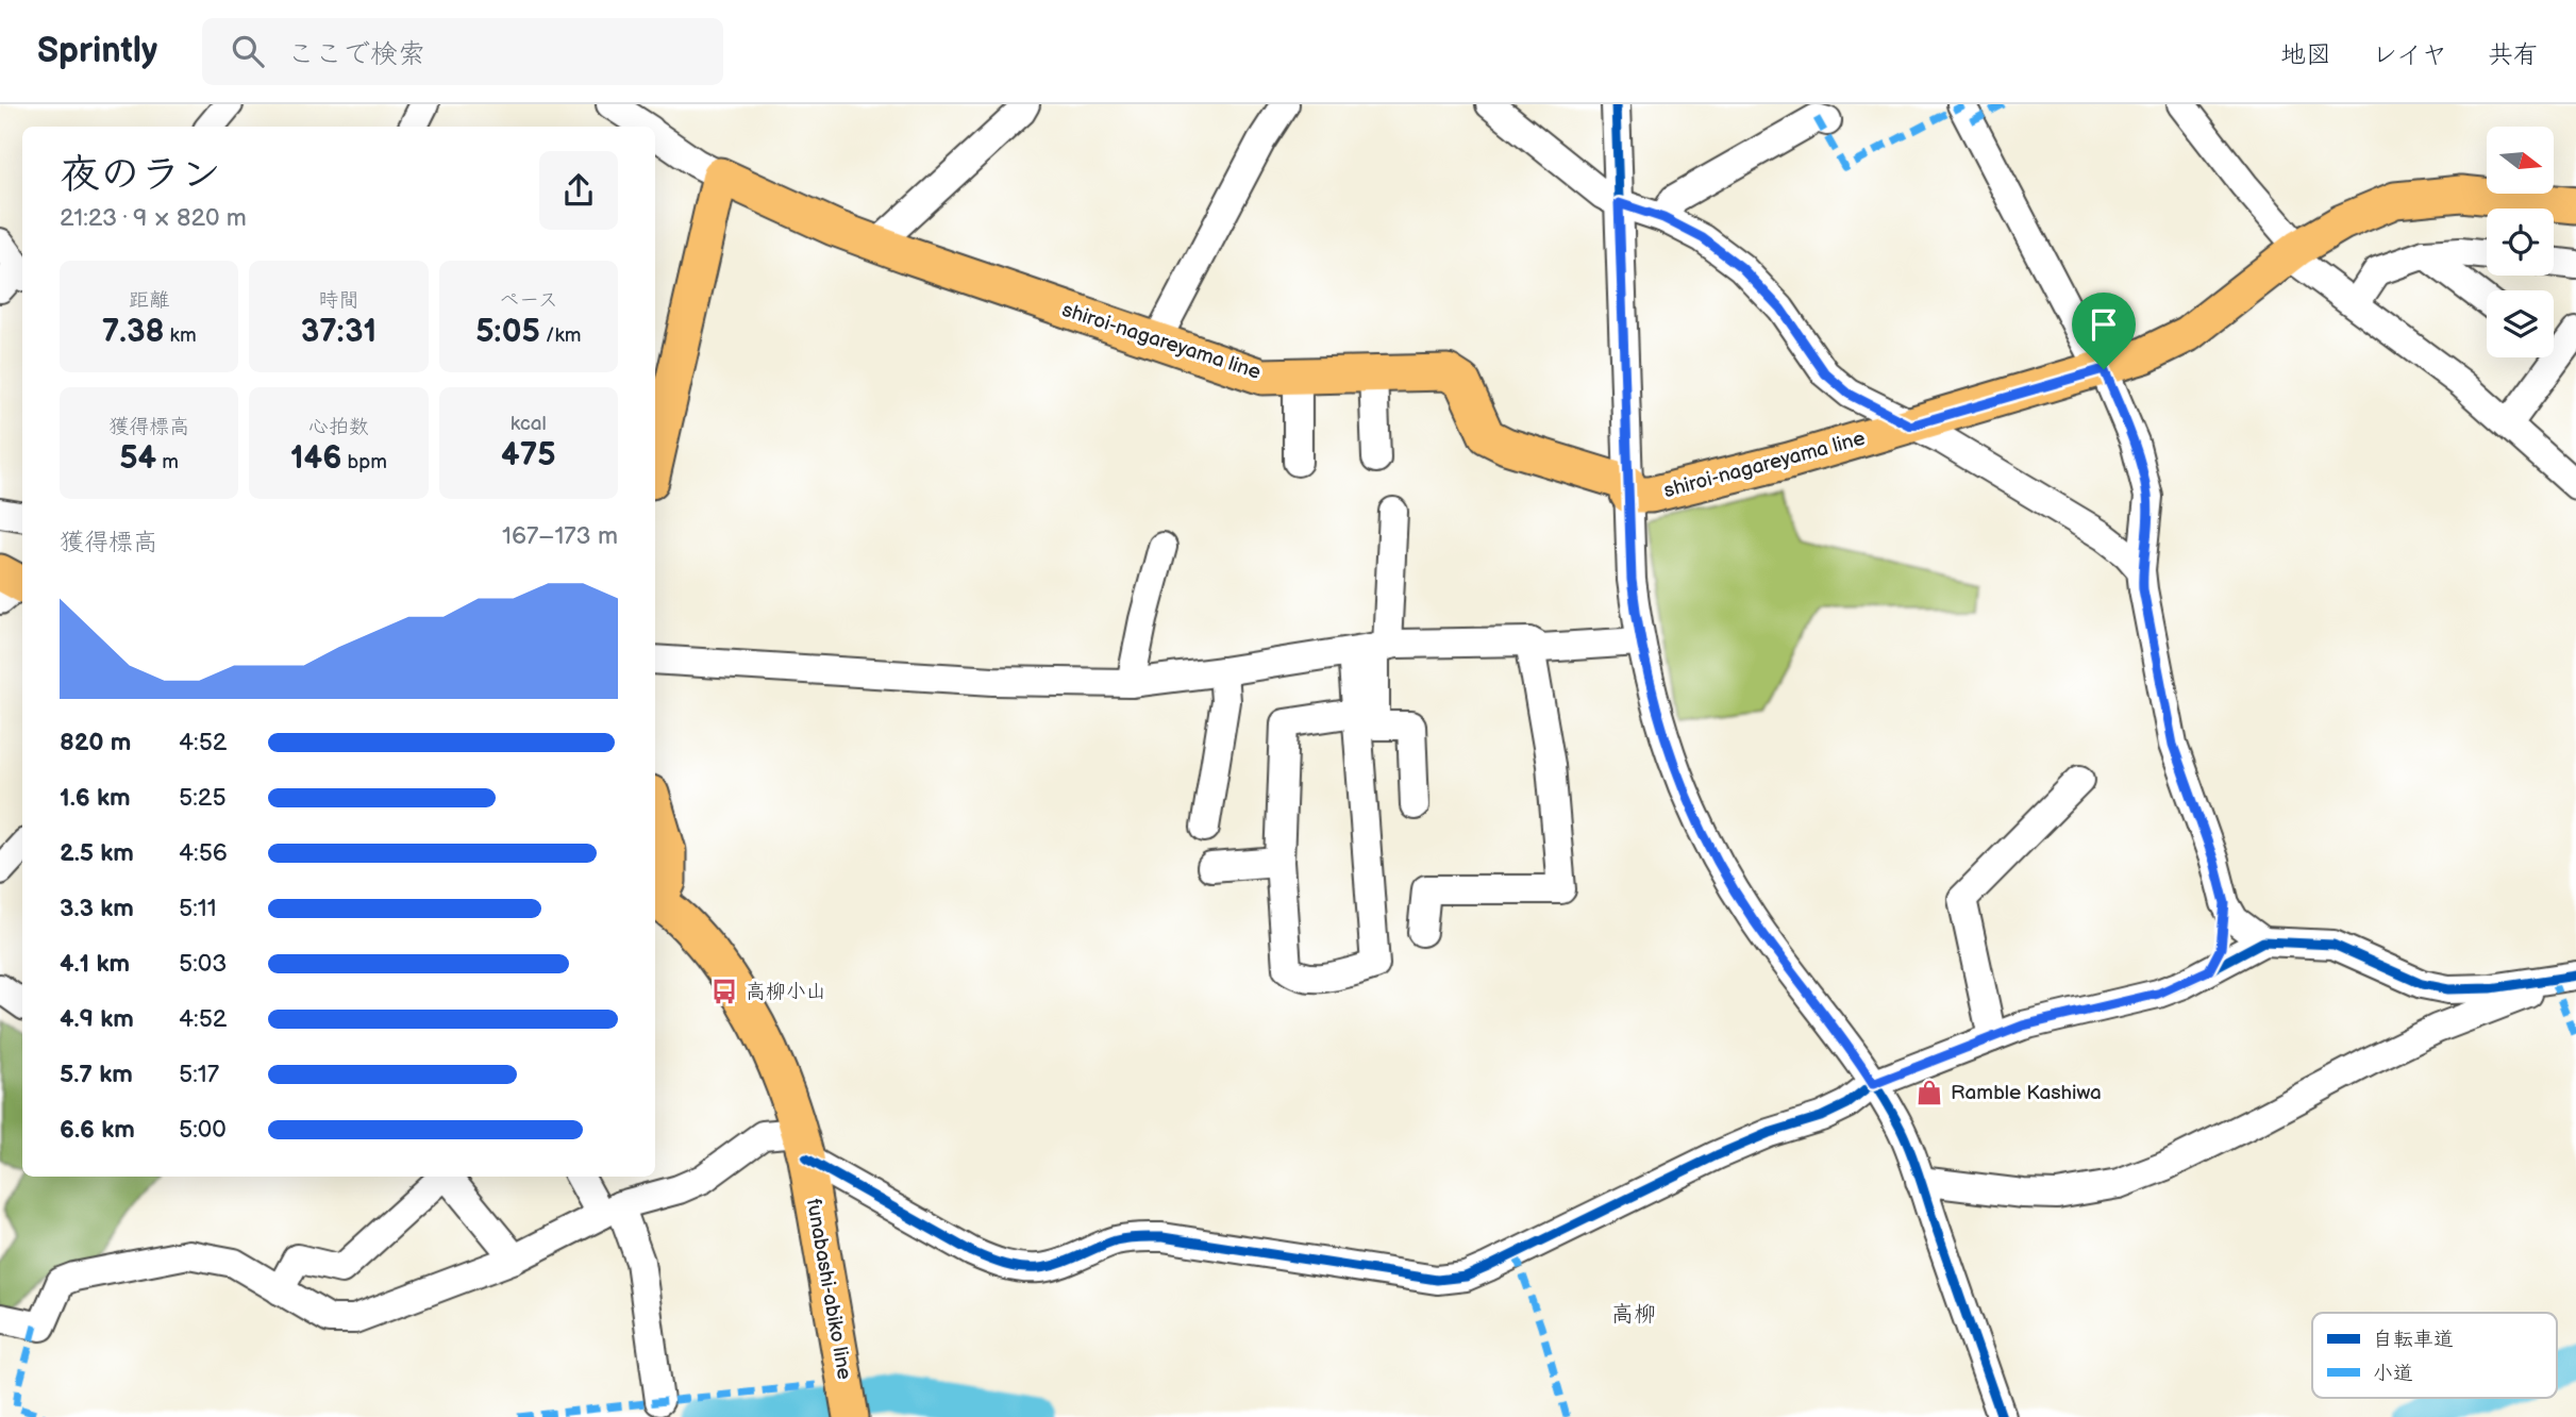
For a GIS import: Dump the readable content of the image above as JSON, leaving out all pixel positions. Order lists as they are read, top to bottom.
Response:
{
  "streets": {
    "main road": ["shiroi-nagareyama line", "funabashi-abiko line"]
  },
  "districts": ["高柳"],
  "places": {
    "bus stop": ["高柳小山"],
    "shop": ["Ramble Kashiwa"]
  },
  "legend": ["自転車道", "小道"],
  "north": "right",
  "page": {
    "header": "Sprintly",
    "search": "ここで検索",
    "nav": ["地図", "レイヤ", "共有"],
    "heading": ["夜のラン", "21:23 · 9 × 820 m"],
    "stats": [
      ["距離", "7.38 km"],
      ["時間", "37:31"],
      ["ペース", "5:05 /km"],
      ["獲得標高", "54 m"],
      ["心拍数", "146 bpm"],
      ["kcal", "475"]
    ],
    "chart": ["獲得標高", "167–173 m"],
    "list": [
      {
        "name": "820 m",
        "note": "4:52"
      },
      {
        "name": "1.6 km",
        "note": "5:25"
      },
      {
        "name": "2.5 km",
        "note": "4:56"
      },
      {
        "name": "3.3 km",
        "note": "5:11"
      },
      {
        "name": "4.1 km",
        "note": "5:03"
      },
      {
        "name": "4.9 km",
        "note": "4:52"
      },
      {
        "name": "5.7 km",
        "note": "5:17"
      },
      {
        "name": "6.6 km",
        "note": "5:00"
      }
    ]
  }
}
